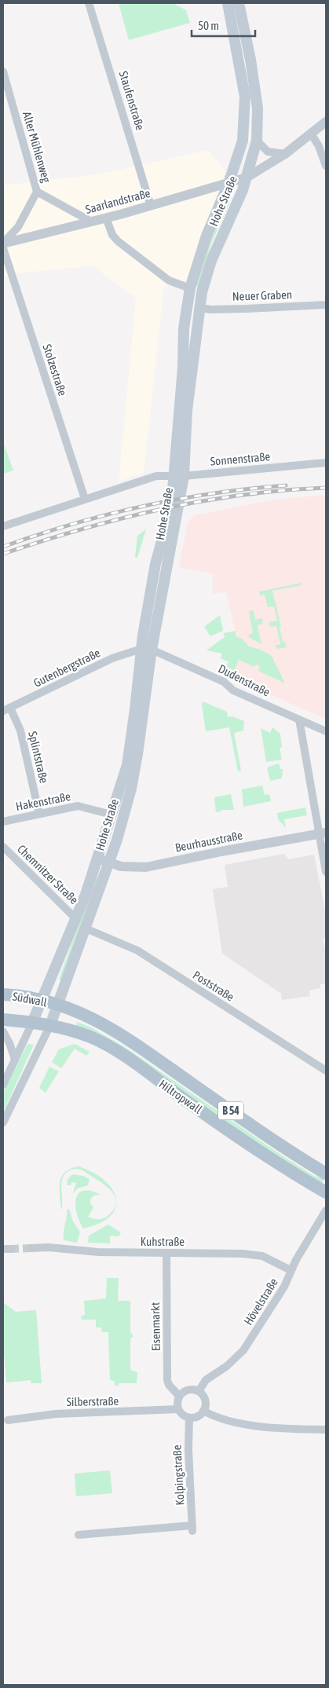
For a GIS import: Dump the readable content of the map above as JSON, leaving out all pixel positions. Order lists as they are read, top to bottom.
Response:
{
  "streets": {
    "main road": [
      "Hohe Straße",
      "Südwall",
      "Hiltropwall",
      "B 54"
    ],
    "street": [
      "Staufenstraße",
      "Alter Mühlenweg",
      "Saarlandstraße",
      "Neuer Graben",
      "Stolzestraße",
      "Sonnenstraße",
      "Gutenbergstraße",
      "Dudenstraße",
      "Splintstraße",
      "Hakenstraße",
      "Beurhausstraße",
      "Chemnitzer Straße",
      "Poststraße",
      "Kuhstraße",
      "Hövelstraße",
      "Eisenmarkt",
      "Silberstraße",
      "Kolpingstraße"
    ]
  },
  "crossings": [
    ["Staufenstraße", "Saarlandstraße"],
    ["Alter Mühlenweg", "Saarlandstraße"],
    ["Saarlandstraße", "Hohe Straße"],
    ["Hohe Straße", "Neuer Graben"],
    ["Hohe Straße", "Sonnenstraße"],
    ["Hohe Straße", "Gutenbergstraße"],
    ["Hohe Straße", "Dudenstraße"],
    ["Hohe Straße", "Hakenstraße"],
    ["Hohe Straße", "Beurhausstraße"],
    ["Hohe Straße", "Chemnitzer Straße"],
    ["Hohe Straße", "Poststraße"],
    ["Hohe Straße", "Südwall"],
    ["Hohe Straße", "Hiltropwall"],
    ["Stolzestraße", "Sonnenstraße"],
    ["Gutenbergstraße", "Dudenstraße"],
    ["Gutenbergstraße", "Splintstraße"],
    ["Splintstraße", "Hakenstraße"],
    ["Südwall", "Hiltropwall"],
    ["Kuhstraße", "Hövelstraße"],
    ["Kuhstraße", "Eisenmarkt"],
    ["Hövelstraße", "Eisenmarkt"],
    ["Hövelstraße", "Silberstraße"],
    ["Hövelstraße", "Kolpingstraße"],
    ["Eisenmarkt", "Silberstraße"],
    ["Eisenmarkt", "Kolpingstraße"],
    ["Silberstraße", "Kolpingstraße"]
  ],
  "scale_bar": "50 m"
}
